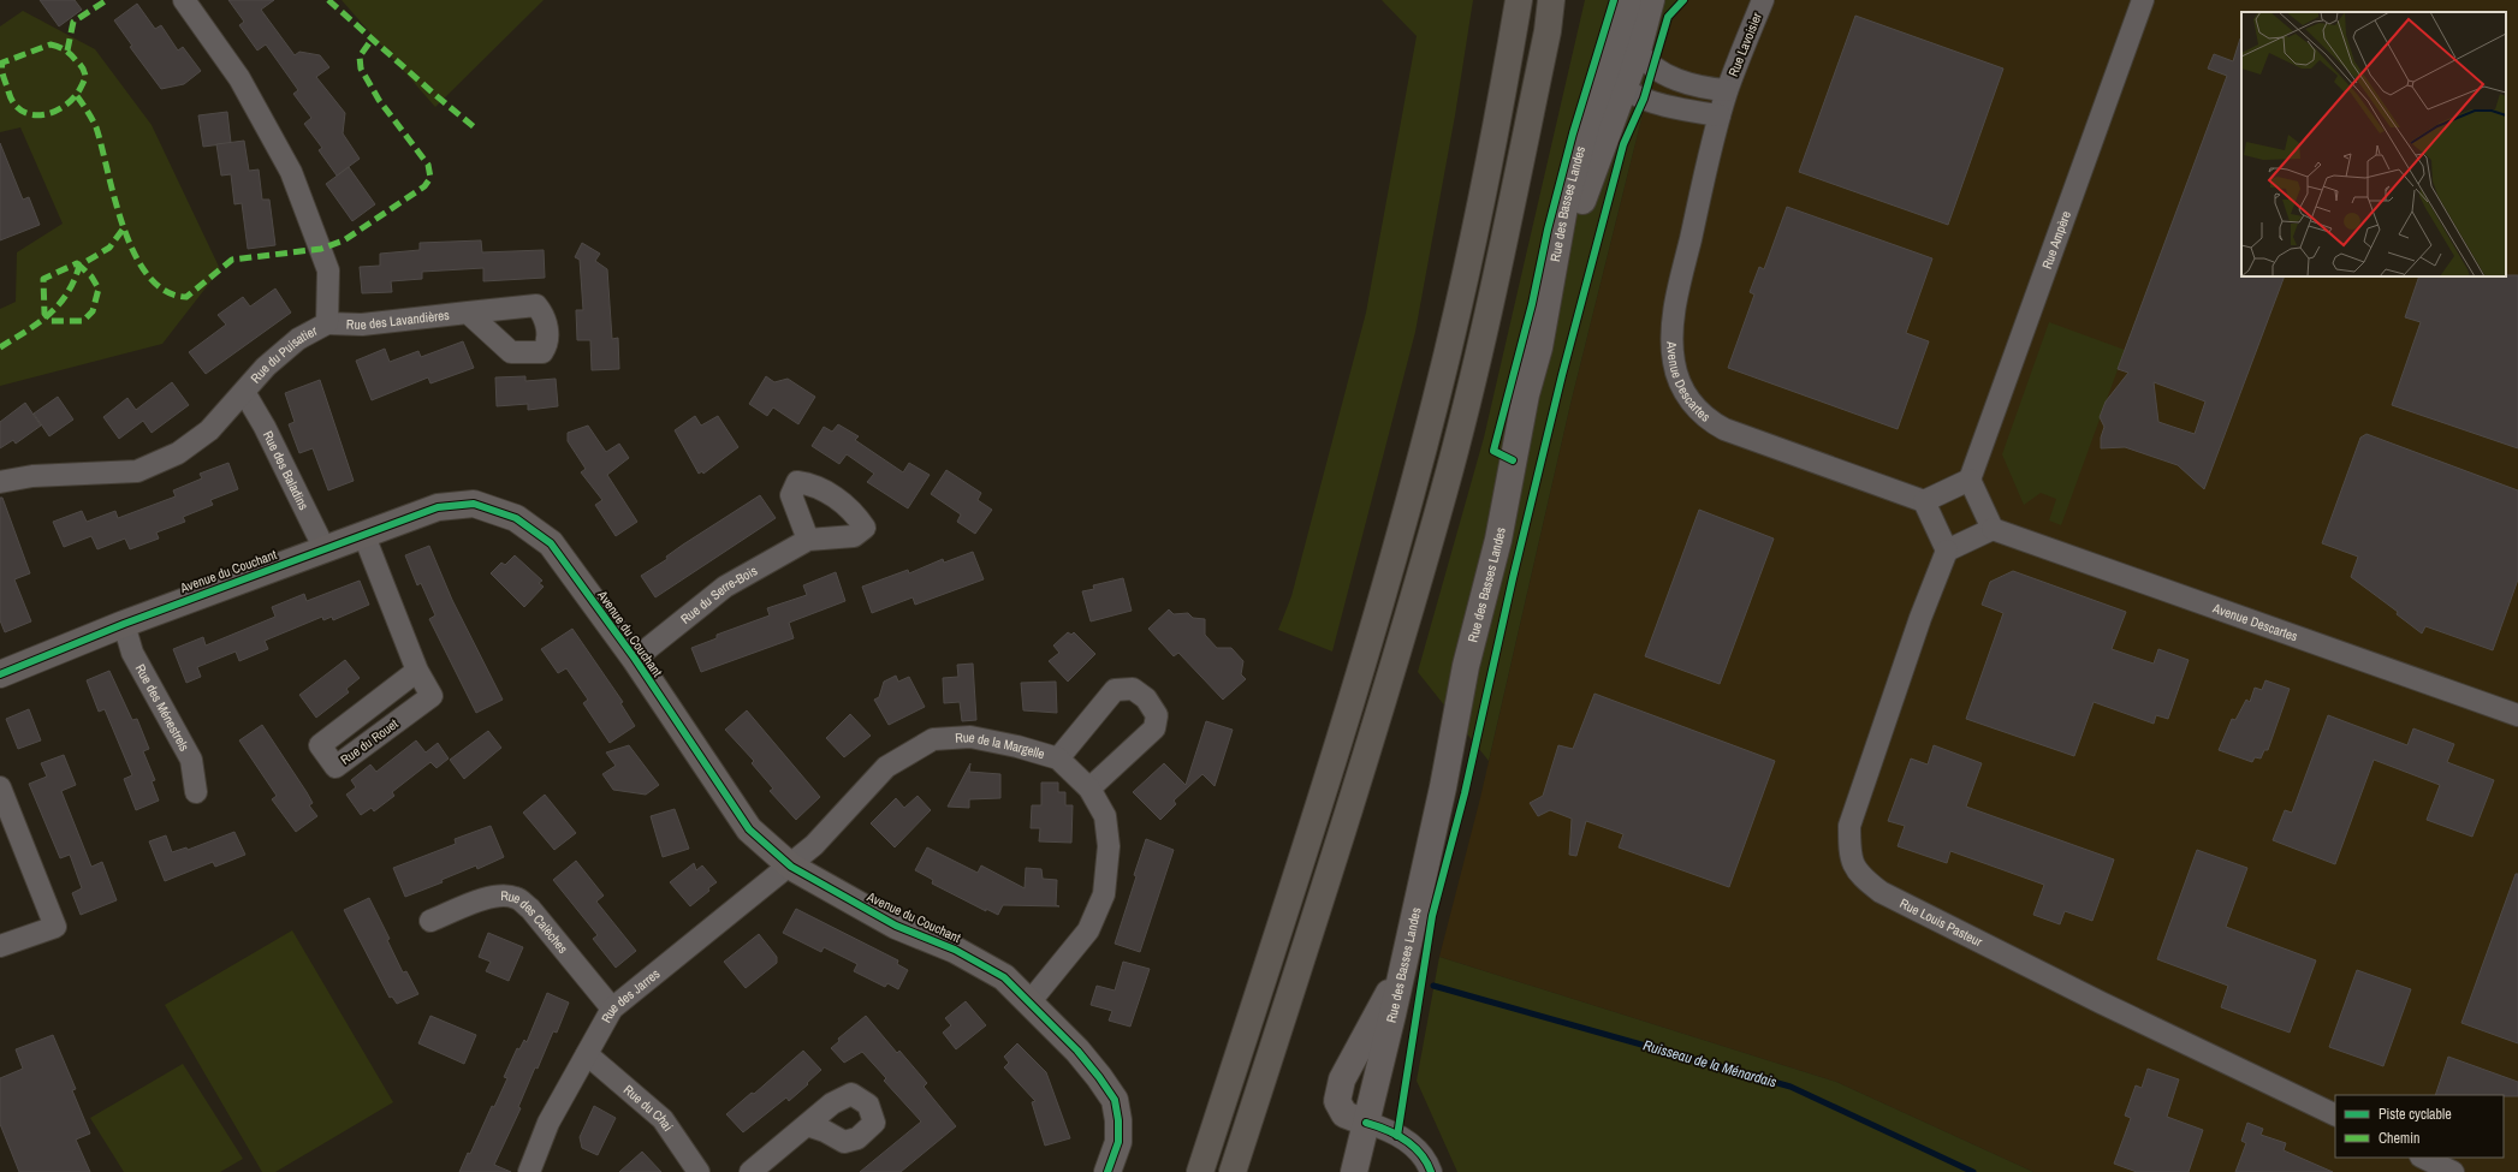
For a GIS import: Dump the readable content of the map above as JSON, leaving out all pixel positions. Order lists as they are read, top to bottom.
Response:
{
  "streets": {
    "street": [
      "Rue Lavoisier",
      "Rue des Basses Landes",
      "Rue Ampère",
      "Rue des Lavandières",
      "Rue du Puisatier",
      "Avenue Descartes",
      "Rue des Baladins",
      "Avenue du Couchant",
      "Rue du Serre-Bois",
      "Rue des Ménestrels",
      "Rue du Rouet",
      "Rue de la Margelle",
      "Rue Louis Pasteur",
      "Rue des Calèches",
      "Rue des Jarres",
      "Rue du Chai"
    ]
  },
  "crossings": [
    ["Rue Lavoisier", "Avenue Descartes"],
    ["Rue des Lavandières", "Rue du Puisatier"],
    ["Rue du Puisatier", "Rue des Baladins"],
    ["Rue des Baladins", "Avenue du Couchant"],
    ["Avenue du Couchant", "Rue du Serre-Bois"],
    ["Avenue du Couchant", "Rue des Ménestrels"],
    ["Avenue du Couchant", "Rue du Rouet"],
    ["Avenue du Couchant", "Rue de la Margelle"],
    ["Avenue du Couchant", "Rue des Jarres"],
    ["Rue de la Margelle", "Rue des Jarres"],
    ["Rue des Calèches", "Rue des Jarres"],
    ["Rue des Jarres", "Rue du Chai"]
  ],
  "water": ["Ruisseau de la Ménardais"],
  "legend": ["Piste cyclable", "Chemin"]
}
